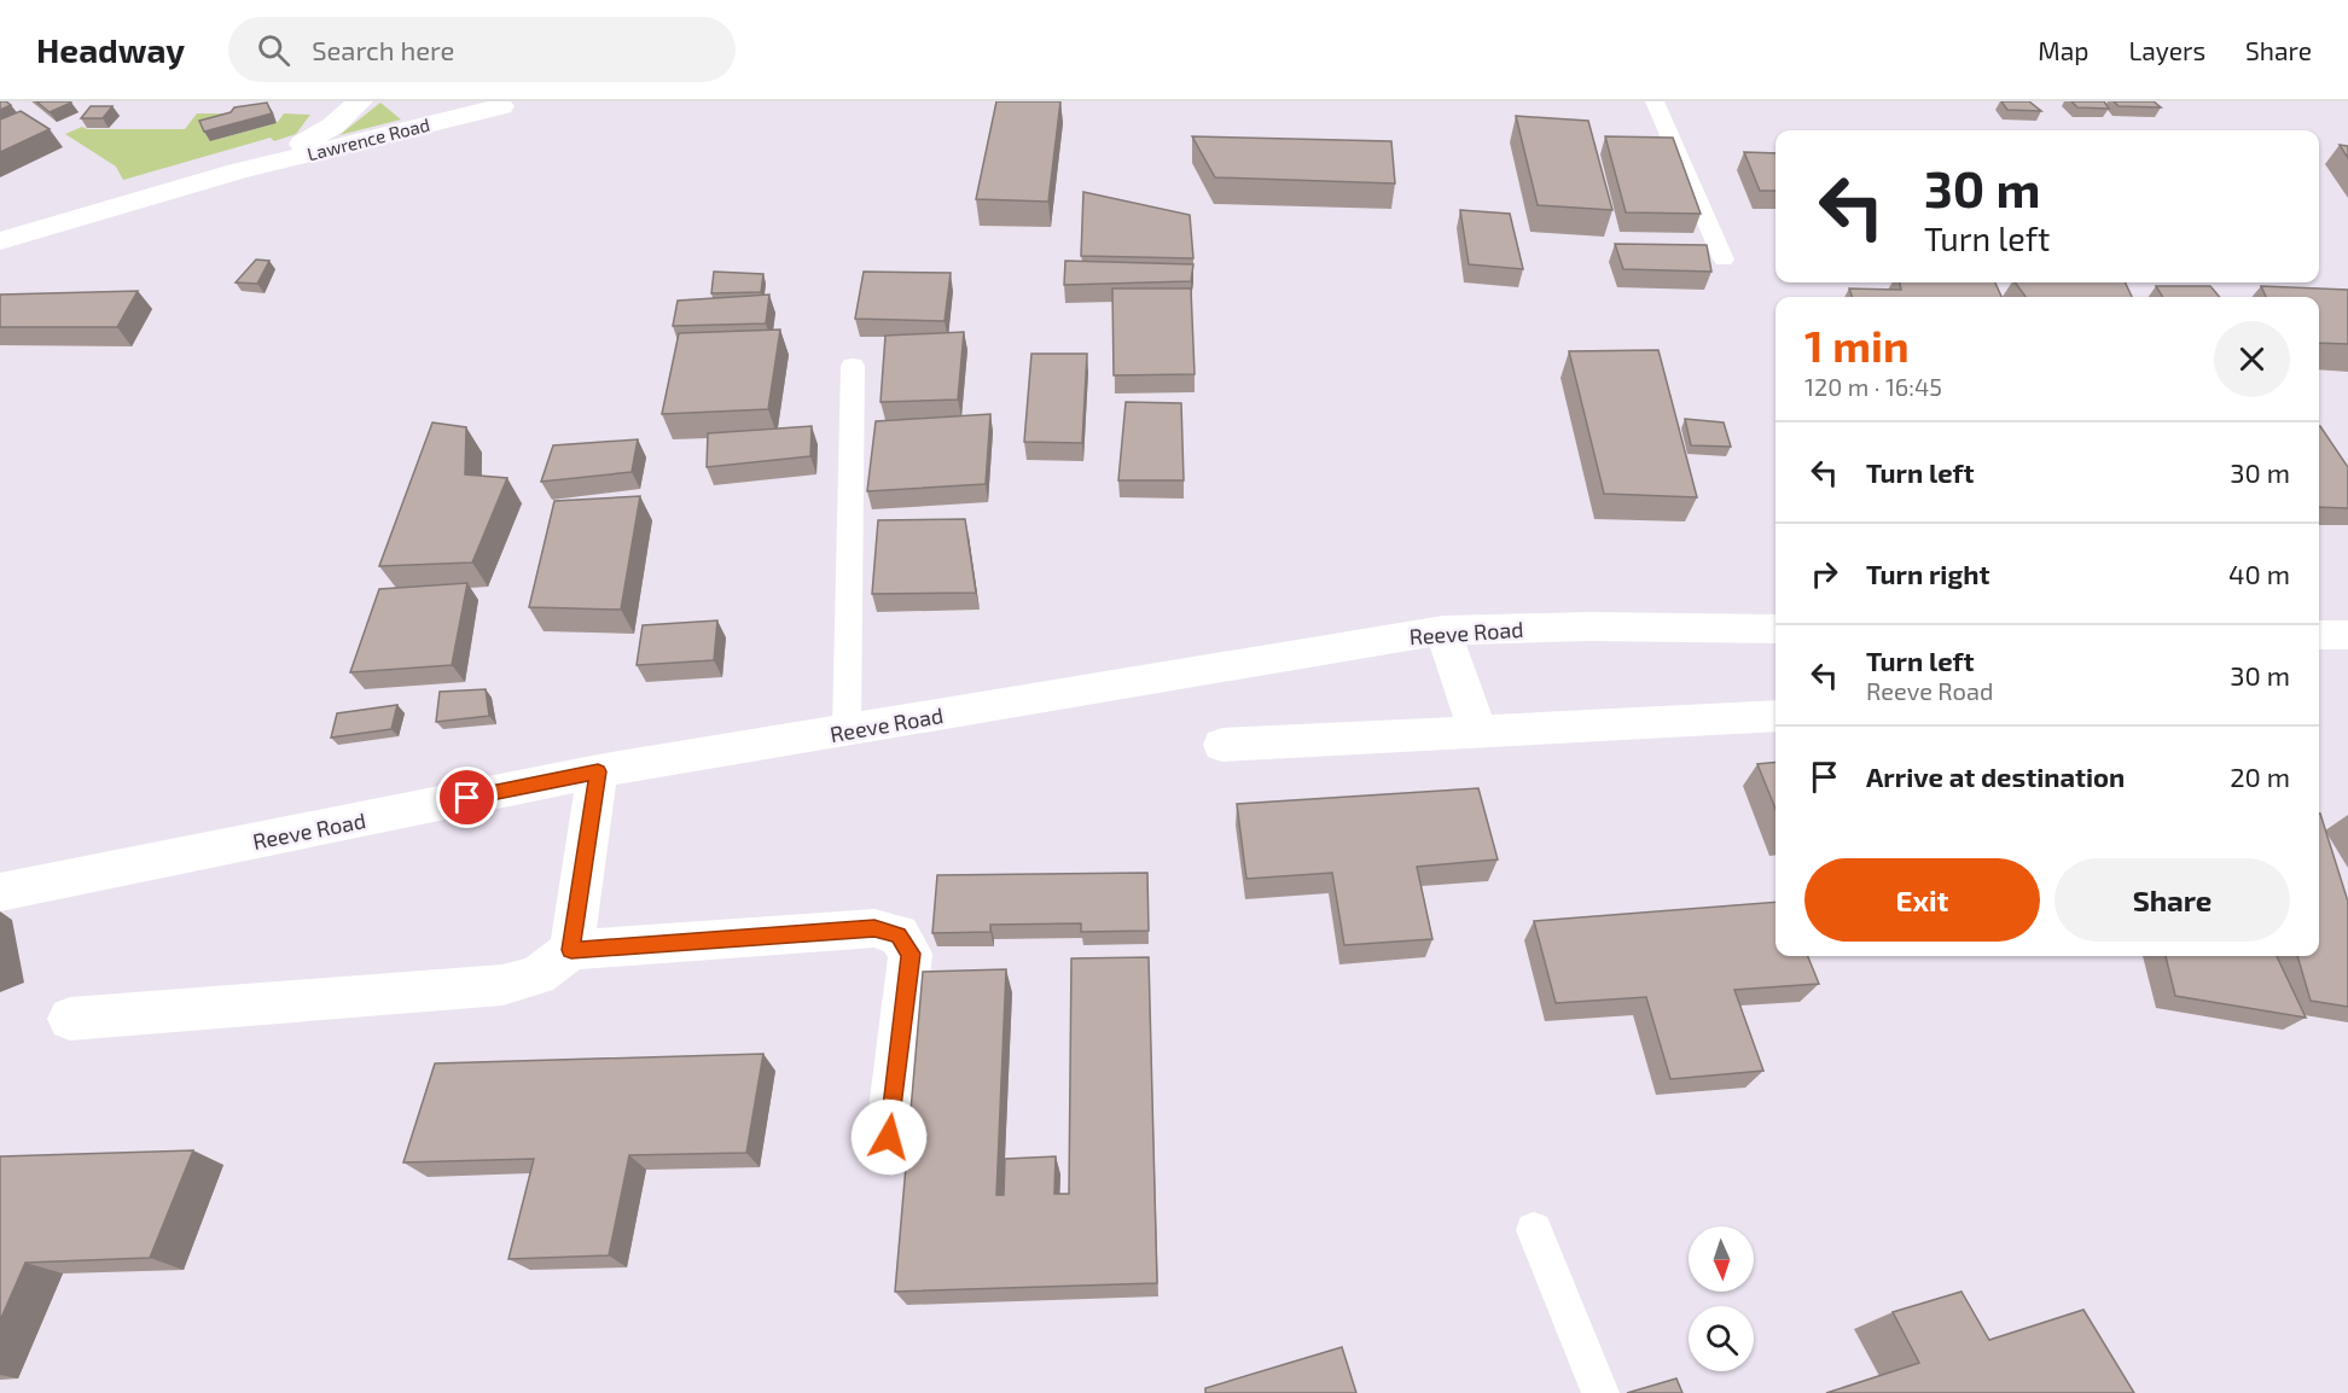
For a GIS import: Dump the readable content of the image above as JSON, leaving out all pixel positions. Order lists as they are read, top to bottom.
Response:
{
  "streets": {
    "street": ["Lawrence Road", "Reeve Road"]
  },
  "north": "bottom",
  "page": {
    "header": "Headway",
    "search": "Search here",
    "nav": ["Map", "Layers", "Share"],
    "turn": ["30 m", "Turn left"],
    "heading": ["1 min", "120 m · 16:45"],
    "list": [
      {
        "name": "Turn left",
        "value": "30 m"
      },
      {
        "name": "Turn right",
        "value": "40 m"
      },
      {
        "name": "Turn left",
        "note": "Reeve Road",
        "value": "30 m"
      },
      {
        "name": "Arrive at destination",
        "value": "20 m"
      }
    ],
    "buttons": ["Exit", "Share"]
  }
}
